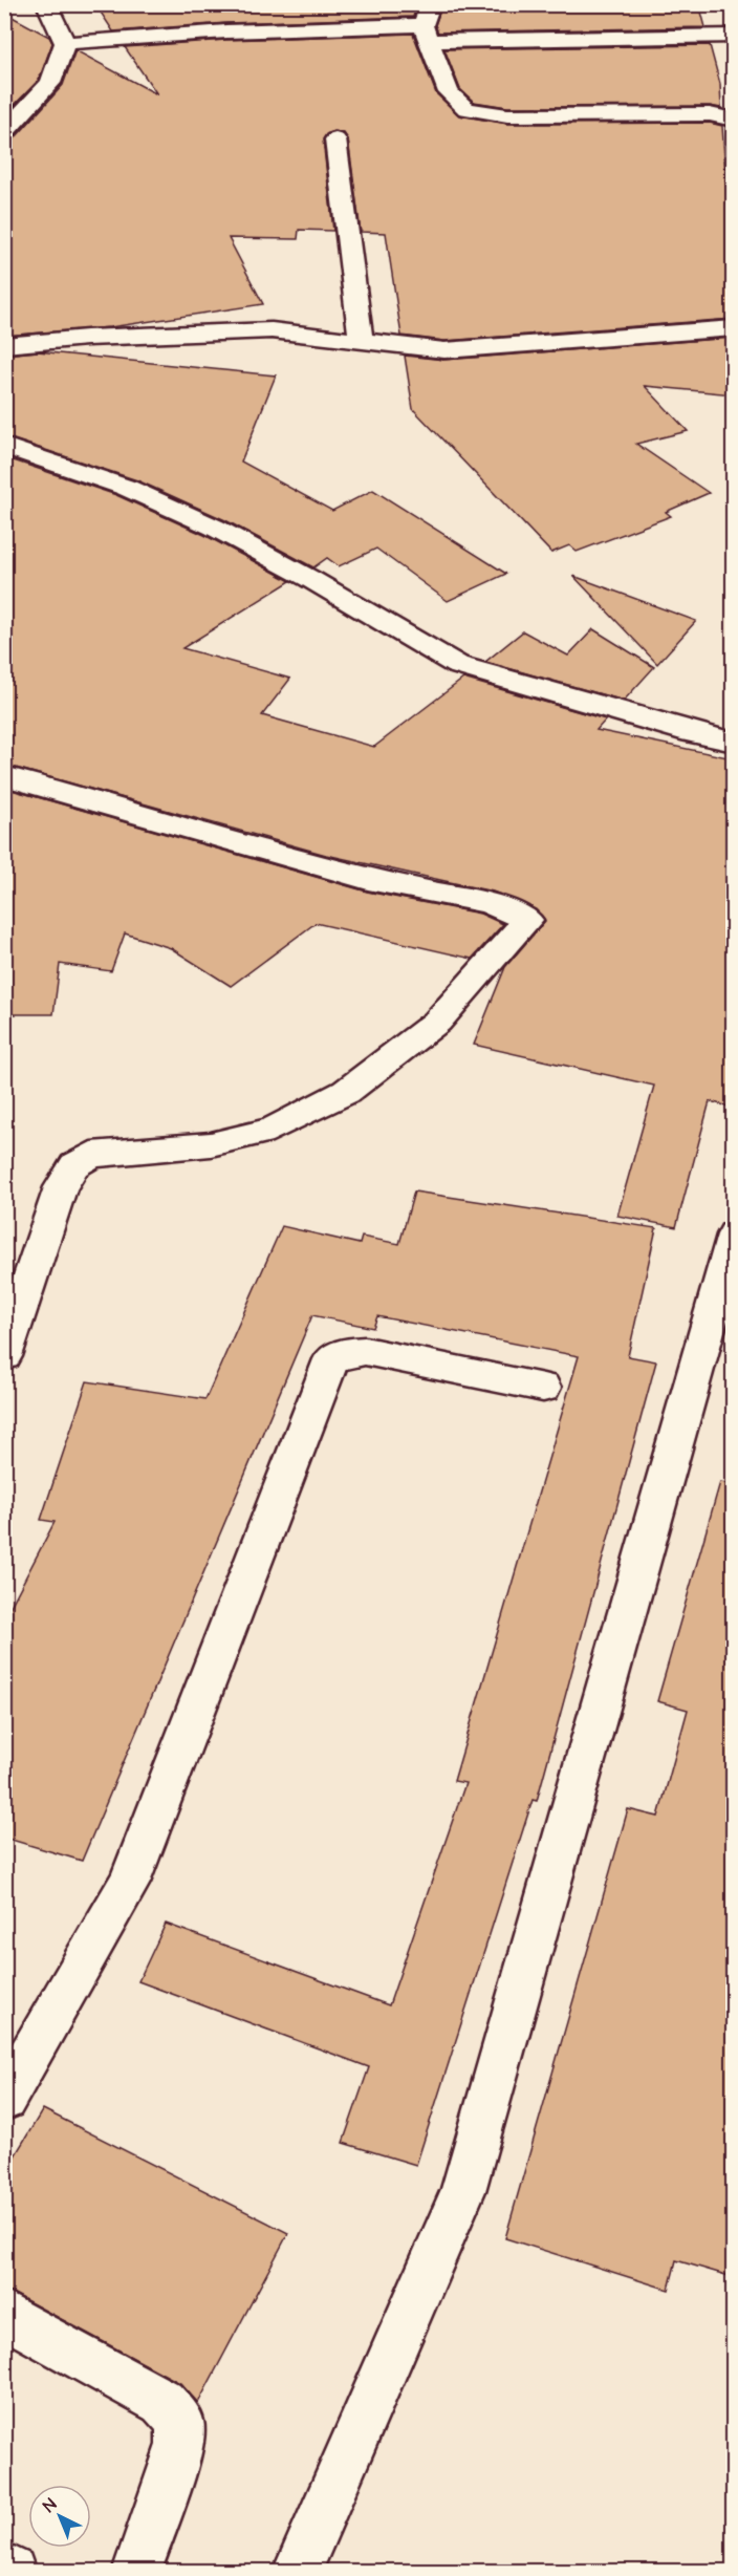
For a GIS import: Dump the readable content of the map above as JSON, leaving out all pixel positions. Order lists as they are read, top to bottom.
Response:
{
  "north": "top left"
}
